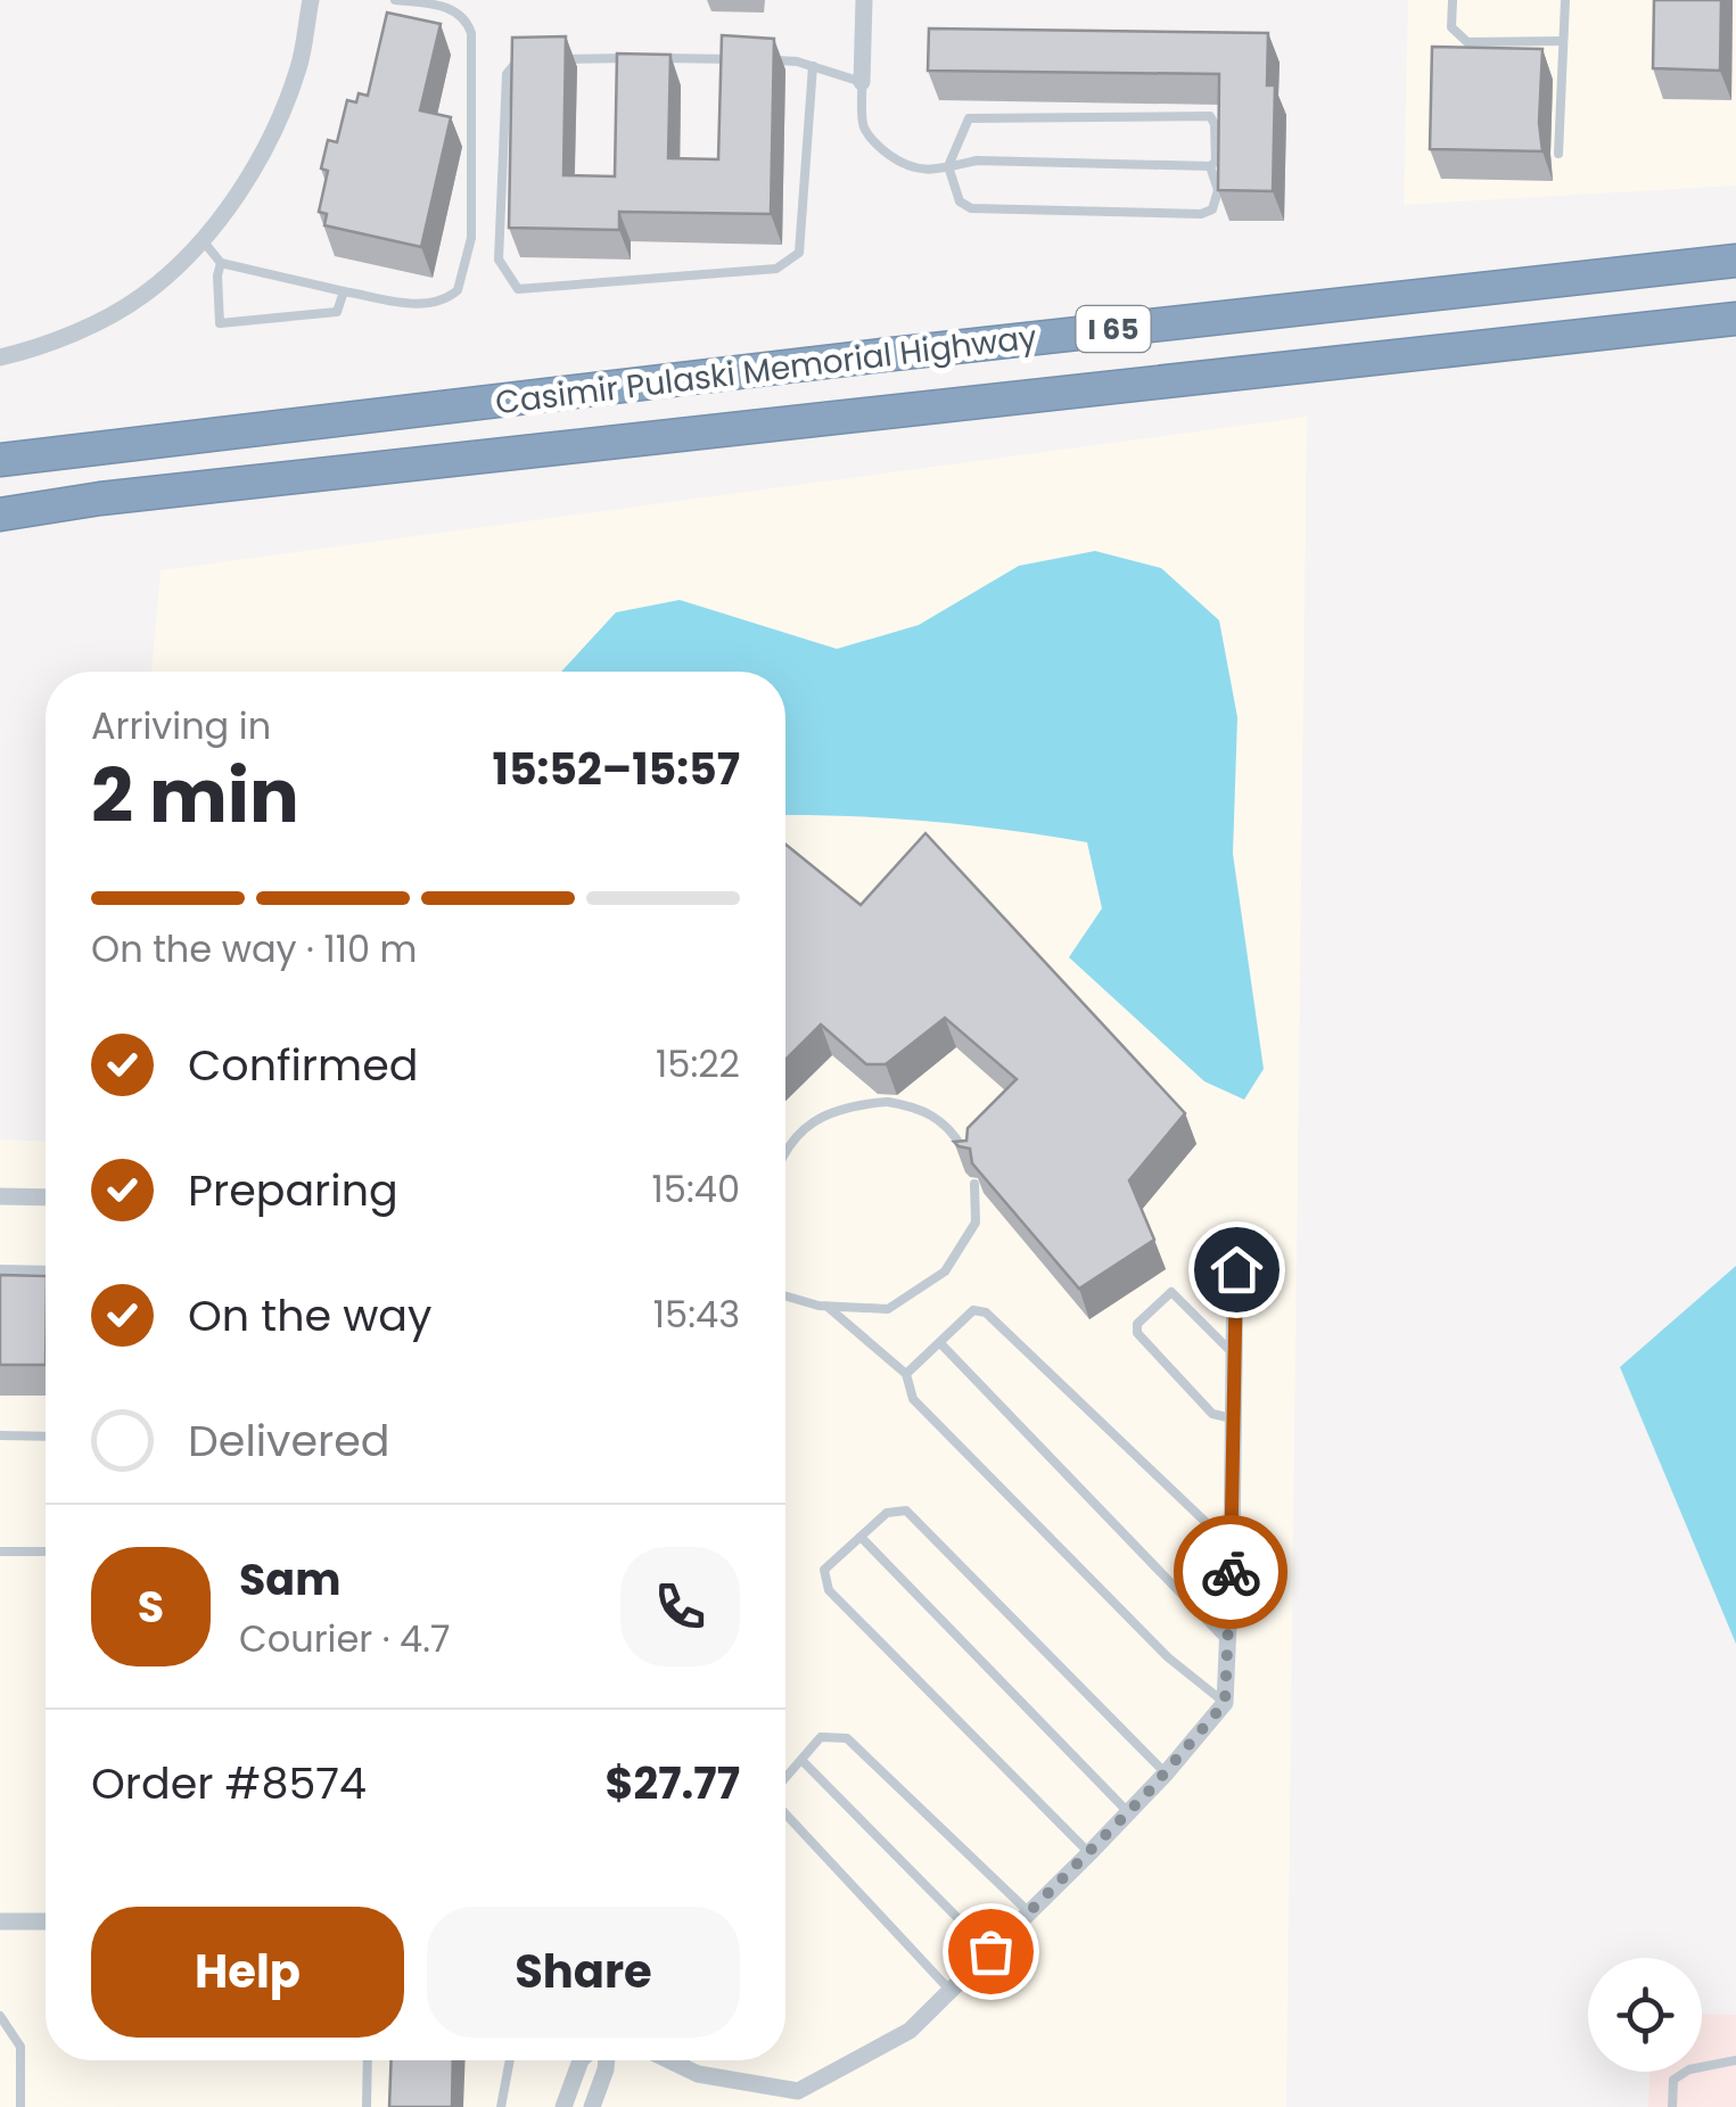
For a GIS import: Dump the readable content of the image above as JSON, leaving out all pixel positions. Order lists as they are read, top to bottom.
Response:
{
  "streets": {
    "highway": ["I 65", "Casimir Pulaski Memorial Highway"]
  },
  "page": {
    "heading": ["2 min", "Arriving in", "15:52–15:57"],
    "panel": [
      "Sam",
      "Courier · 4.7",
      "Order #8574",
      "$27.77"
    ],
    "bar": "On the way · 110 m",
    "list": [
      ["Confirmed", "15:22"],
      ["Preparing", "15:40"],
      ["On the way", "15:43"],
      "Delivered"
    ],
    "round": "S",
    "buttons": ["Help", "Share"]
  }
}
